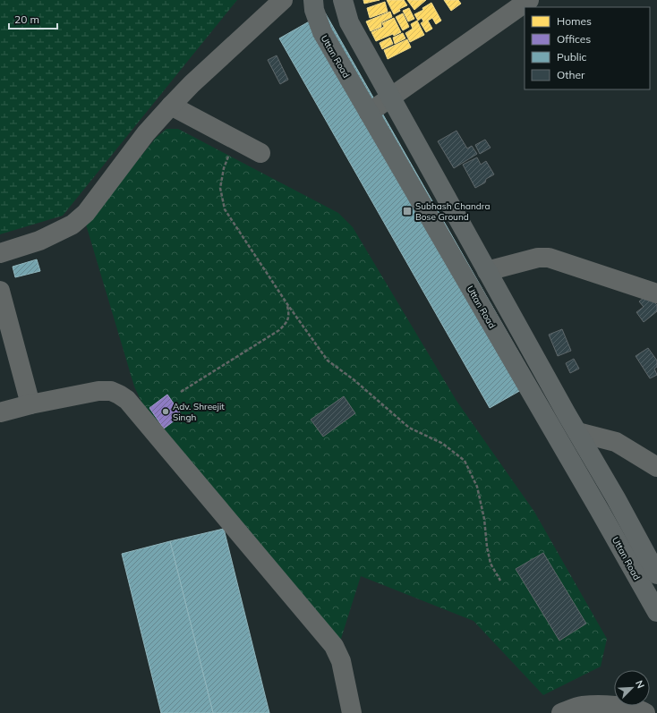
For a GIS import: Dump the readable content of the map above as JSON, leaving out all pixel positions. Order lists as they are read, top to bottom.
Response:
{
  "streets": {
    "main road": ["Uttan Road"]
  },
  "places": {
    "transit": ["Subhash Chandra Bose Ground"],
    "other": ["Adv. Shreejit Singh"]
  },
  "legend": [
    "Homes",
    "Offices",
    "Public",
    "Other"
  ],
  "scale_bar": "20 m",
  "north": "top right"
}
